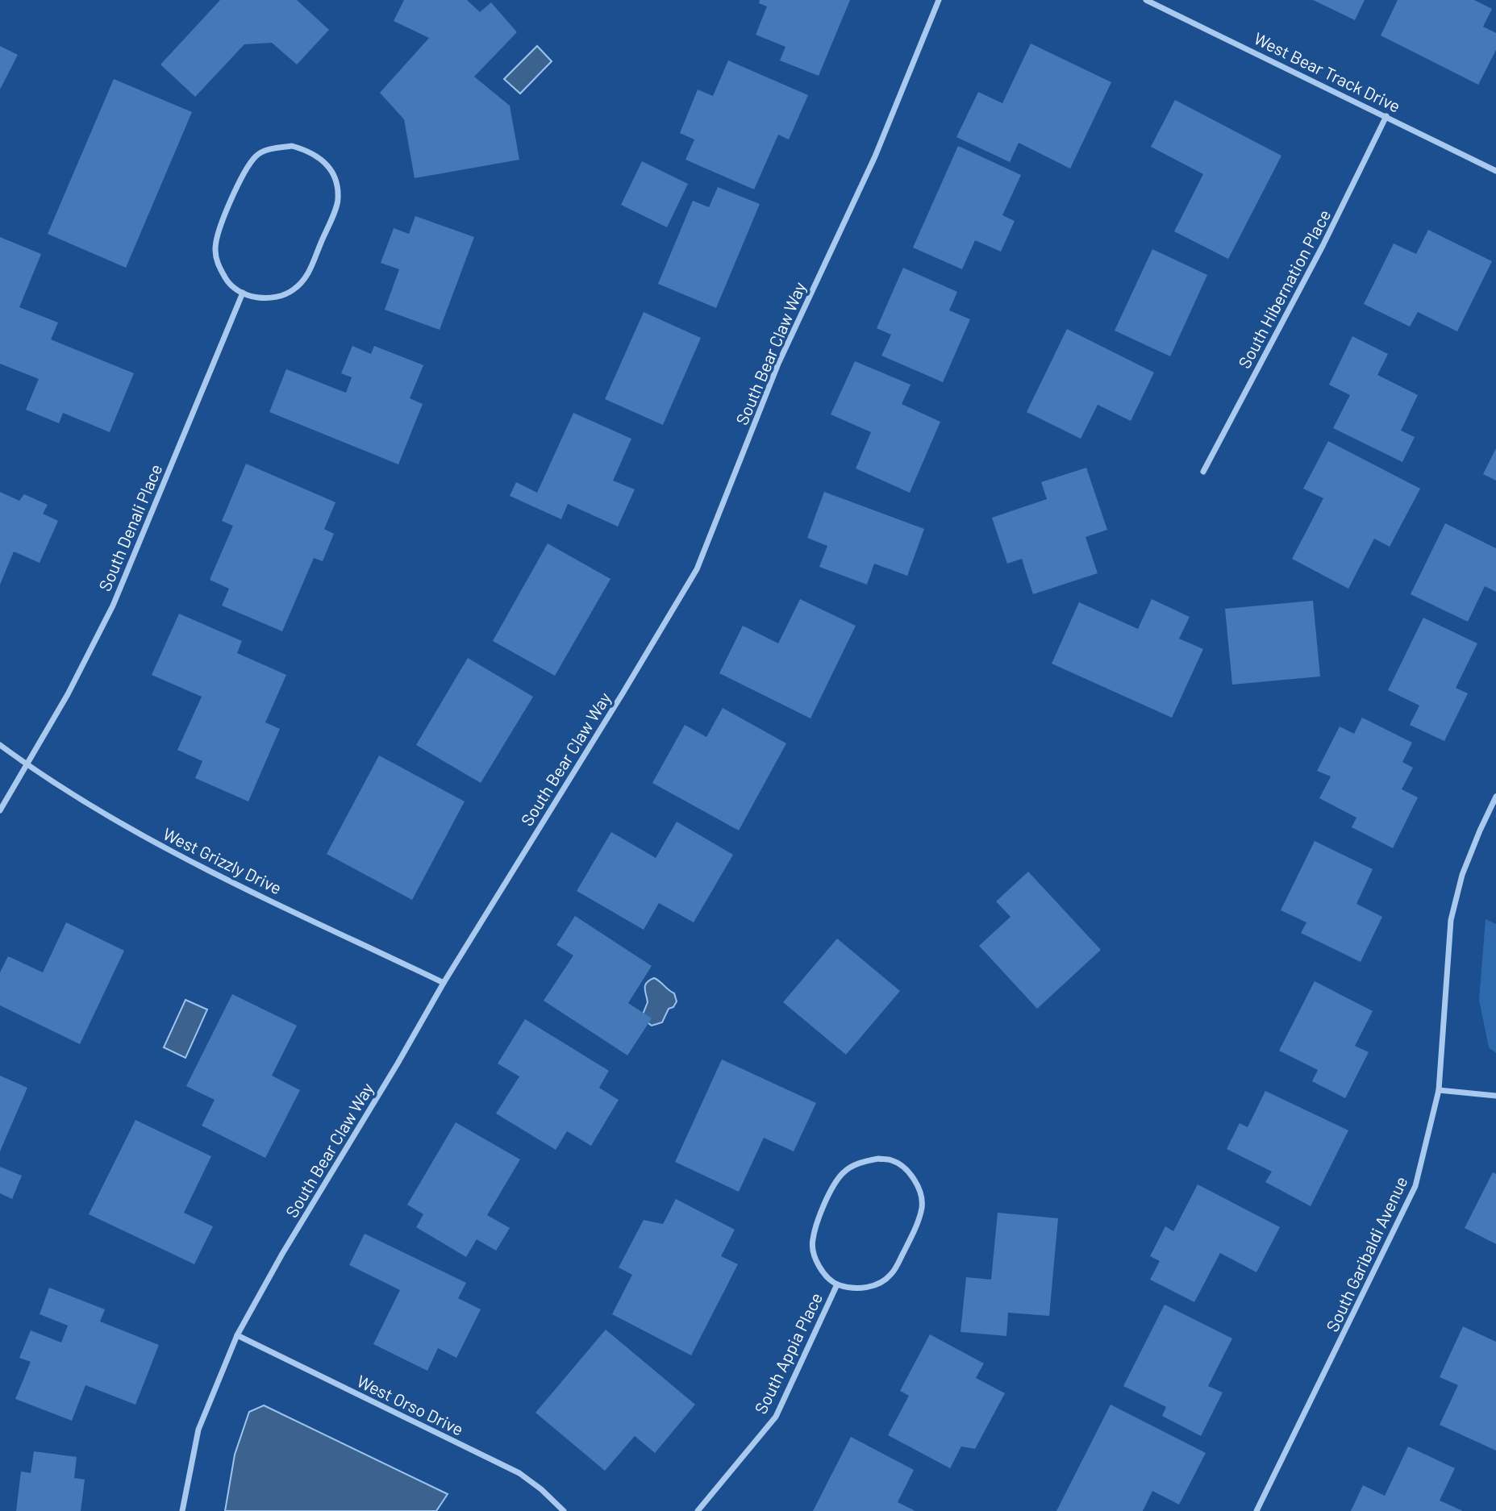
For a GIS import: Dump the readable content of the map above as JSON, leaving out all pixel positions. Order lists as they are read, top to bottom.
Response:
{
  "streets": {
    "street": [
      "West Bear Track Drive",
      "South Hibernation Place",
      "South Bear Claw Way",
      "South Denali Place",
      "West Grizzly Drive",
      "South Garibaldi Avenue",
      "South Appia Place",
      "West Orso Drive"
    ]
  },
  "crossings": [
    ["West Bear Track Drive", "South Hibernation Place"],
    ["South Bear Claw Way", "West Grizzly Drive"],
    ["South Bear Claw Way", "West Orso Drive"],
    ["South Denali Place", "West Grizzly Drive"]
  ]
}
